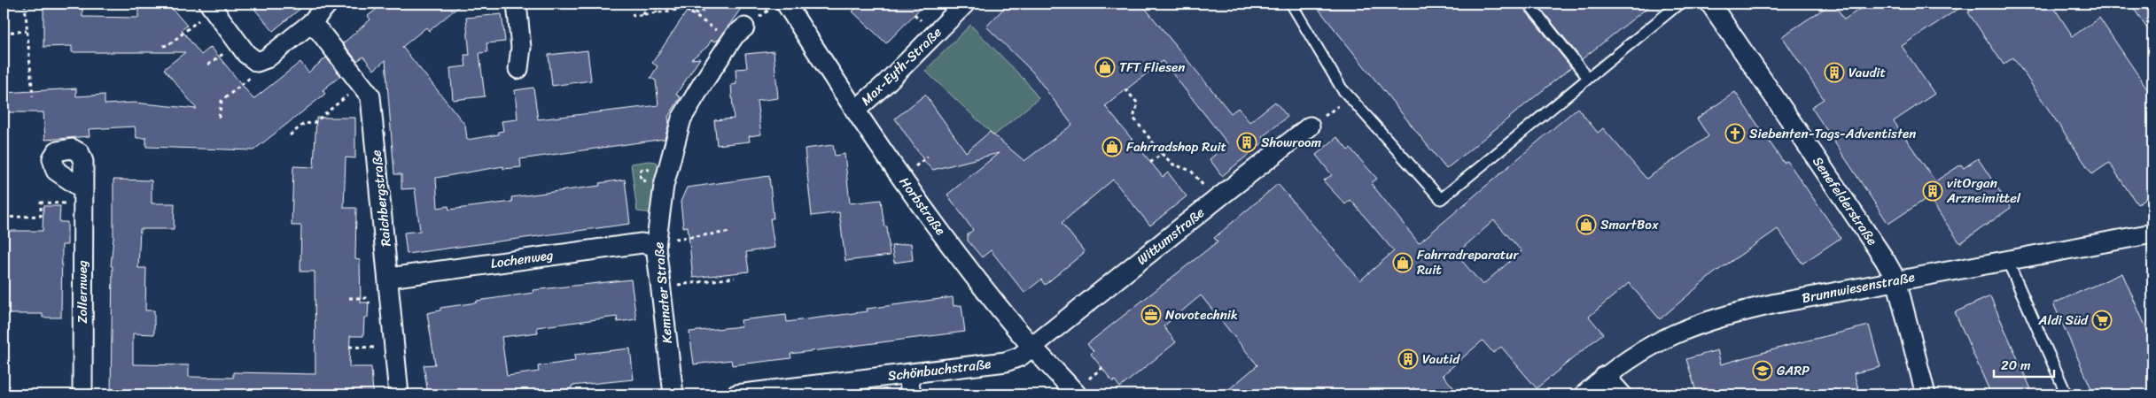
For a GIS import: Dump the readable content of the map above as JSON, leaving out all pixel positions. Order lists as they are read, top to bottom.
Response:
{
  "streets": {
    "street": [
      "Max-Eyth-Straße",
      "Raichbergstraße",
      "Senefelderstraße",
      "Horbstraße",
      "Wittumstraße",
      "Lochenweg",
      "Brunnwiesenstraße",
      "Zollernweg",
      "Kemnater Straße",
      "Schönbuchstraße"
    ]
  },
  "crossings": [
    ["Max-Eyth-Straße", "Horbstraße"],
    ["Raichbergstraße", "Lochenweg"],
    ["Senefelderstraße", "Brunnwiesenstraße"],
    ["Horbstraße", "Wittumstraße"],
    ["Horbstraße", "Schönbuchstraße"],
    ["Wittumstraße", "Schönbuchstraße"],
    ["Lochenweg", "Kemnater Straße"]
  ],
  "places": {
    "shop": [
      "TFT Fliesen",
      "Fahrradshop Ruit",
      "SmartBox",
      "Fahrradreparatur Ruit"
    ],
    "building": [
      "Vaudit",
      "Showroom",
      "vitOrgan Arzneimittel",
      "Vautid"
    ],
    "church": ["Siebenten-Tags-Adventisten"],
    "office": ["Novotechnik"],
    "supermarket": ["Aldi Süd"],
    "school or university": ["GARP"]
  },
  "scale_bar": "20 m"
}
